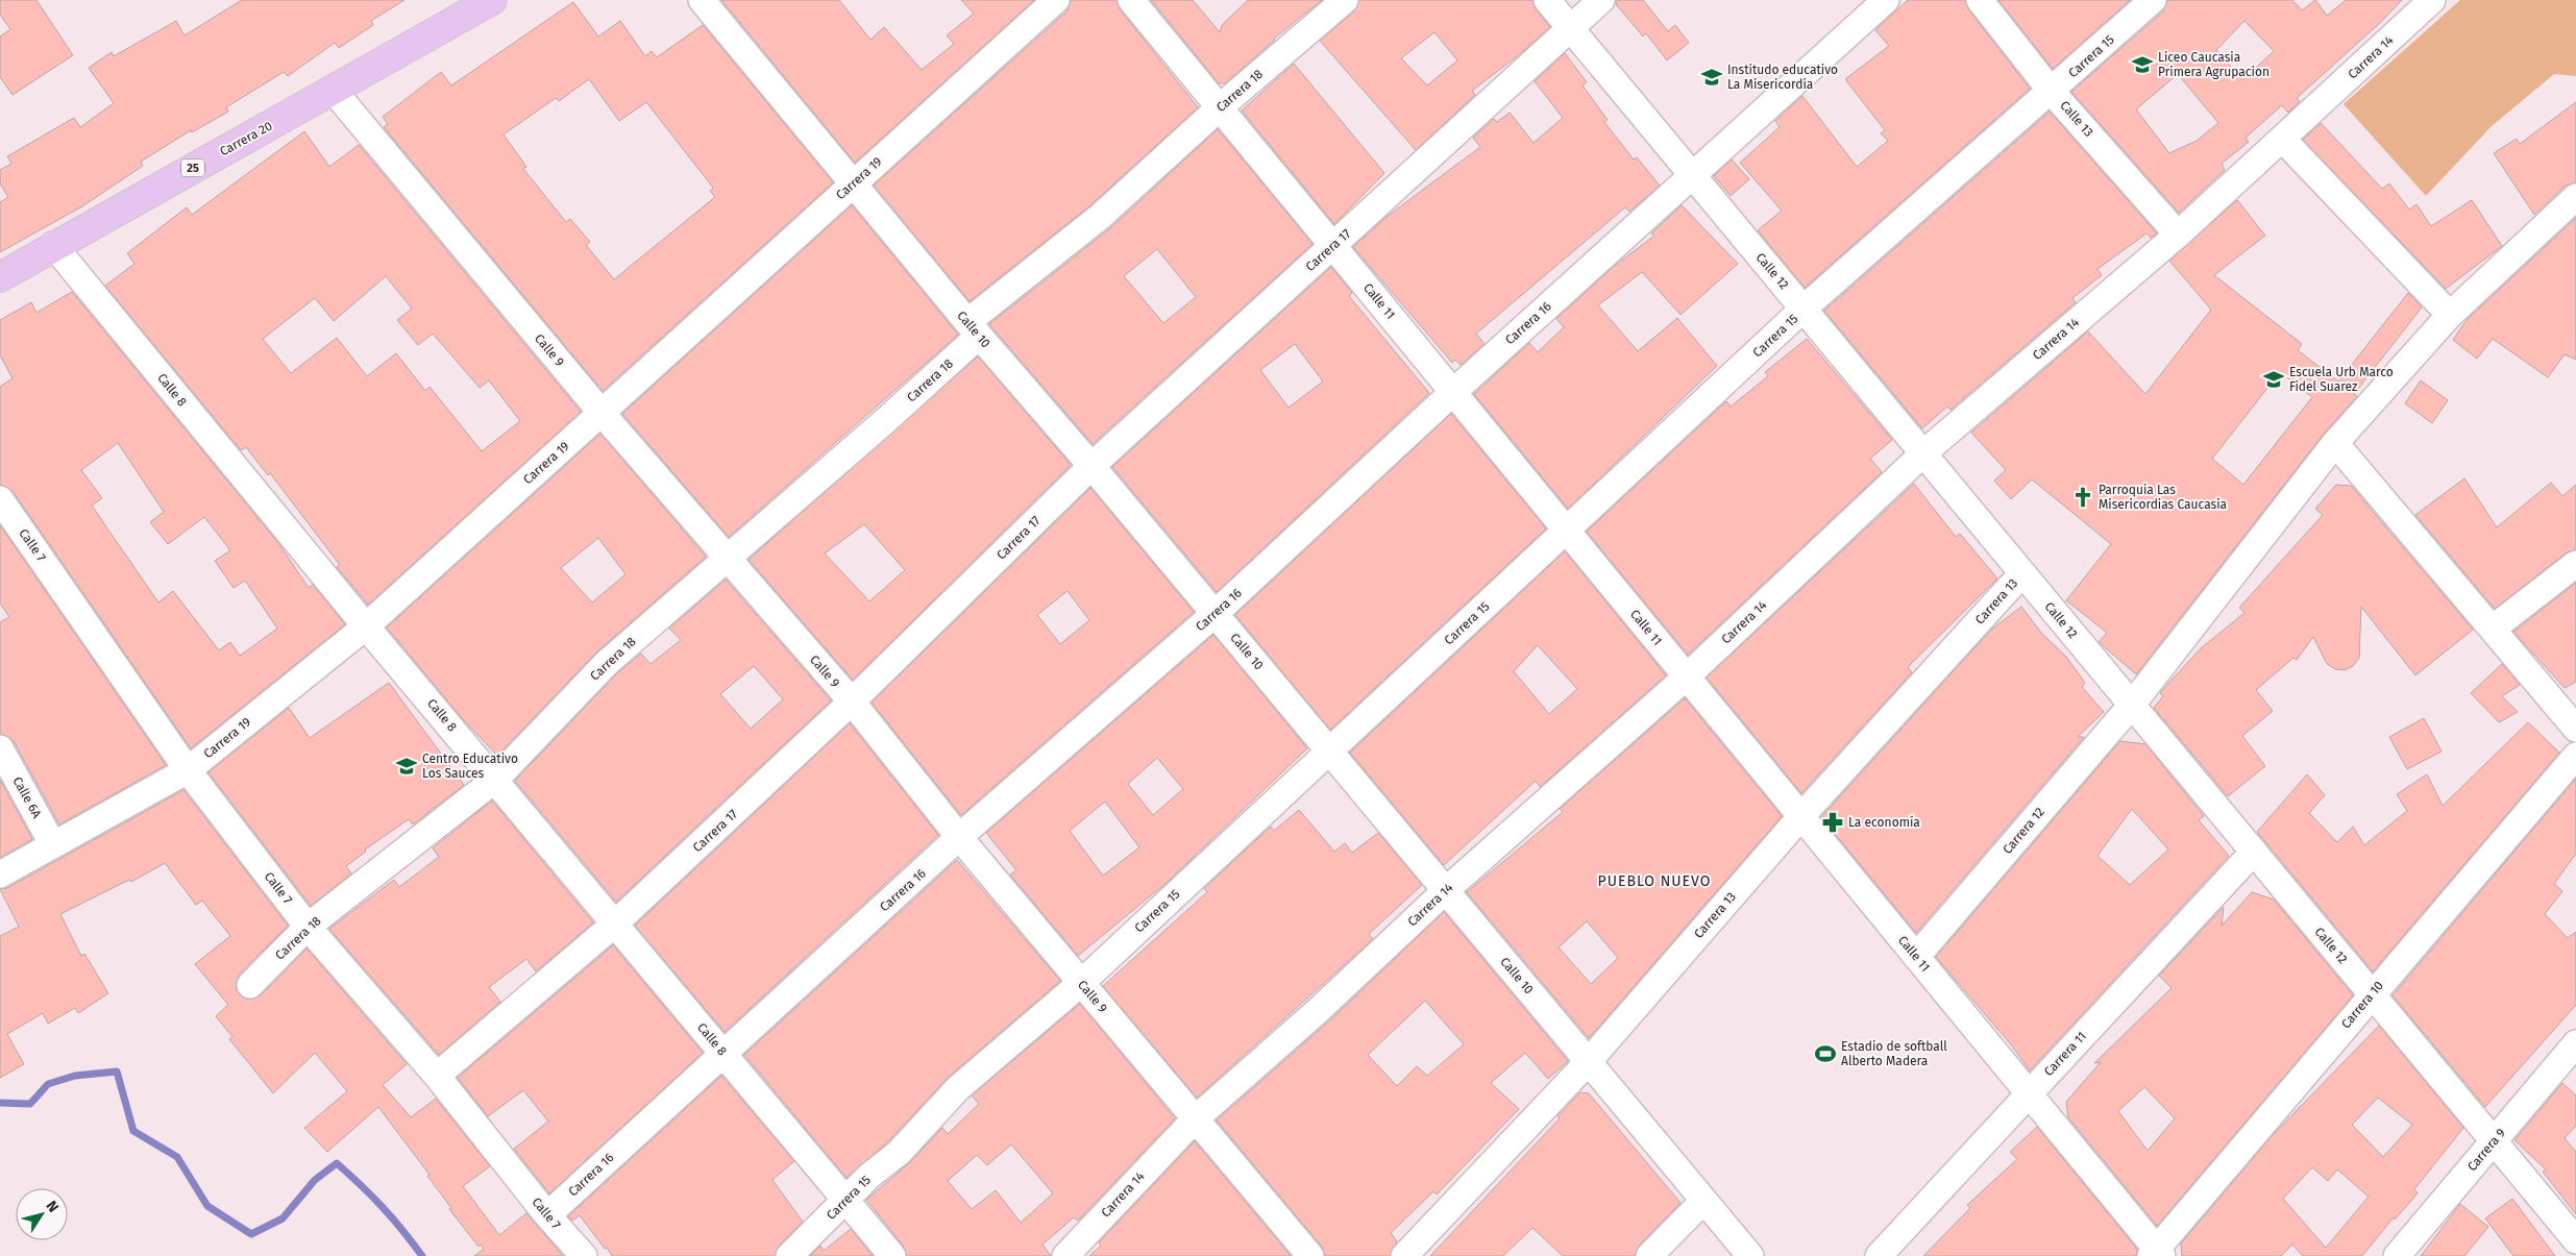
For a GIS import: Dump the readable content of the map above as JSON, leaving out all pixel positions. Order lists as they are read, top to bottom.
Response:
{
  "streets": {
    "main road": ["Carrera 20", "25"],
    "street": [
      "Carrera 15",
      "Carrera 14",
      "Carrera 18",
      "Calle 13",
      "Carrera 19",
      "Carrera 17",
      "Calle 12",
      "Calle 11",
      "Carrera 16",
      "Calle 10",
      "Calle 9",
      "Calle 8",
      "Calle 7",
      "Carrera 13",
      "Calle 6A",
      "Carrera 12",
      "Carrera 10",
      "Carrera 11",
      "Carrera 9"
    ]
  },
  "crossings": [
    ["Carrera 15", "Calle 13"],
    ["Carrera 15", "Calle 12"],
    ["Carrera 15", "Calle 11"],
    ["Carrera 15", "Calle 10"],
    ["Carrera 15", "Calle 9"],
    ["Carrera 15", "Calle 8"],
    ["Carrera 14", "Calle 13"],
    ["Carrera 14", "Calle 12"],
    ["Carrera 14", "Calle 11"],
    ["Carrera 14", "Calle 10"],
    ["Carrera 14", "Calle 9"],
    ["Carrera 18", "Calle 11"],
    ["Carrera 18", "Calle 10"],
    ["Carrera 18", "Calle 9"],
    ["Carrera 18", "Calle 8"],
    ["Carrera 18", "Calle 7"],
    ["Carrera 20", "Calle 9"],
    ["Carrera 20", "Calle 8"],
    ["Carrera 19", "Calle 10"],
    ["Carrera 19", "Calle 9"],
    ["Carrera 19", "Calle 8"],
    ["Carrera 19", "Calle 7"],
    ["Carrera 19", "Calle 6A"],
    ["Carrera 17", "Calle 12"],
    ["Carrera 17", "Calle 11"],
    ["Carrera 17", "Calle 10"],
    ["Carrera 17", "Calle 9"],
    ["Carrera 17", "Calle 8"],
    ["Carrera 17", "Calle 7"],
    ["Calle 12", "Carrera 16"],
    ["Calle 12", "Carrera 13"],
    ["Calle 12", "Carrera 12"],
    ["Calle 12", "Carrera 10"],
    ["Calle 12", "Carrera 11"],
    ["Calle 12", "Carrera 9"],
    ["Calle 11", "Carrera 16"],
    ["Calle 11", "Carrera 13"],
    ["Calle 11", "Carrera 12"],
    ["Calle 11", "Carrera 10"],
    ["Calle 11", "Carrera 11"],
    ["Carrera 16", "Calle 10"],
    ["Carrera 16", "Calle 9"],
    ["Carrera 16", "Calle 8"],
    ["Carrera 16", "Calle 7"],
    ["Calle 10", "Carrera 13"]
  ],
  "districts": ["PUEBLO NUEVO"],
  "places": {
    "school or university": [
      "Liceo Caucasia Primera Agrupacion",
      "Institudo educativo La Misericordia",
      "Escuela Urb Marco Fidel Suarez",
      "Centro Educativo Los Sauces"
    ],
    "church": ["Parroquia Las Misericordias Caucasia"],
    "pharmacy": ["La economía"],
    "sports": ["Estadio de softball Alberto Madera"]
  },
  "north": "top right"
}
